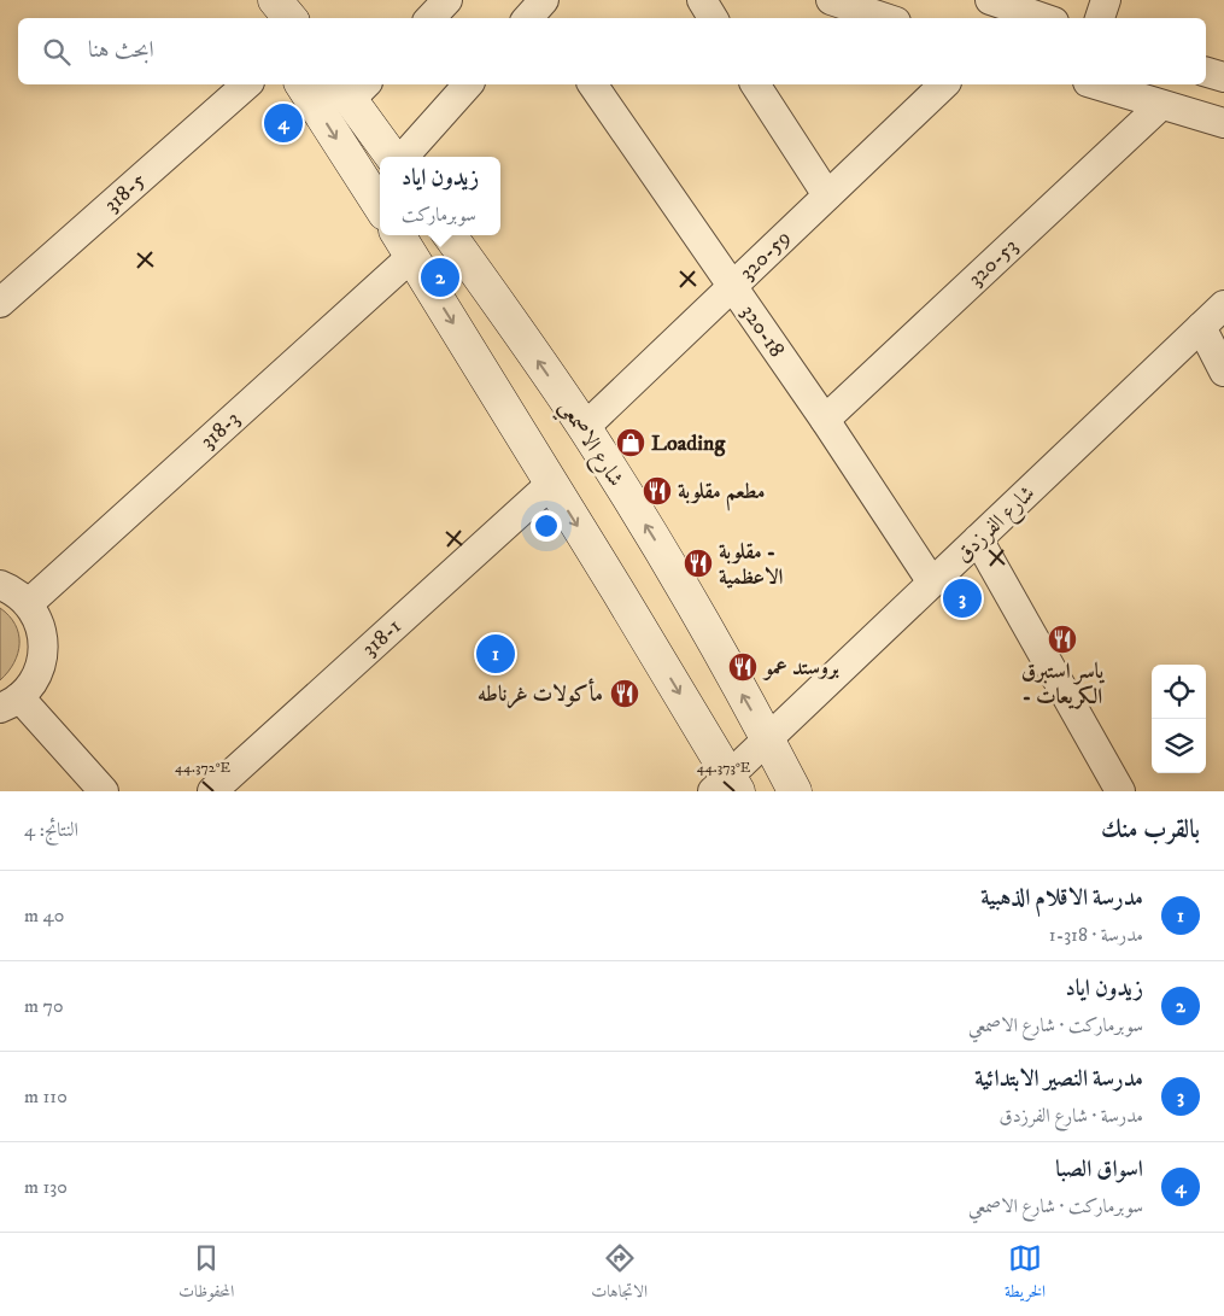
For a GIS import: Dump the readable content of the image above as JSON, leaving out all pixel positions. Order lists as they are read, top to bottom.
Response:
{
  "streets": {
    "street": [
      "318-5",
      "320-59",
      "320-53",
      "320-18",
      "318-3",
      "شارع الاصمعي",
      "شارع الفرزدق",
      "318-1"
    ]
  },
  "crossings": [
    ["320-59", "320-18"],
    ["320-59", "شارع الاصمعي"],
    ["320-53", "320-18"],
    ["320-18", "شارع الفرزدق"],
    ["شارع الاصمعي", "شارع الفرزدق"]
  ],
  "places": {
    "shop": ["Loading"],
    "restaurant": [
      "مطعم مقلوبة",
      "مقلوبة - الاعظمية",
      "ياسر استبرق - الكريعات",
      "بروستد عمو",
      "مأكولات غرناطه"
    ]
  },
  "page": {
    "search": "ابحث هنا",
    "pins": [
      "4",
      "2",
      "3",
      "1"
    ],
    "popup": ["زيدون اياد", "سوبرماركت"],
    "heading": ["بالقرب منك", "النتائج: 4"],
    "list": [
      {
        "mark": "1",
        "name": "مدرسة الاقلام الذهبية",
        "note": "مدرسة · 318-1",
        "value": "40 m"
      },
      {
        "mark": "2",
        "name": "زيدون اياد",
        "note": "سوبرماركت · شارع الاصمعي",
        "value": "70 m"
      },
      {
        "mark": "3",
        "name": "مدرسة النصير الابتدائية",
        "note": "مدرسة · شارع الفرزدق",
        "value": "110 m"
      },
      {
        "mark": "4",
        "name": "اسواق الصبا",
        "note": "سوبرماركت · شارع الاصمعي",
        "value": "130 m"
      }
    ],
    "nav": ["الخريطة", "الاتجاهات", "المحفوظات"]
  },
  "coordinates": ["44.372°E", "44.373°E"]
}
